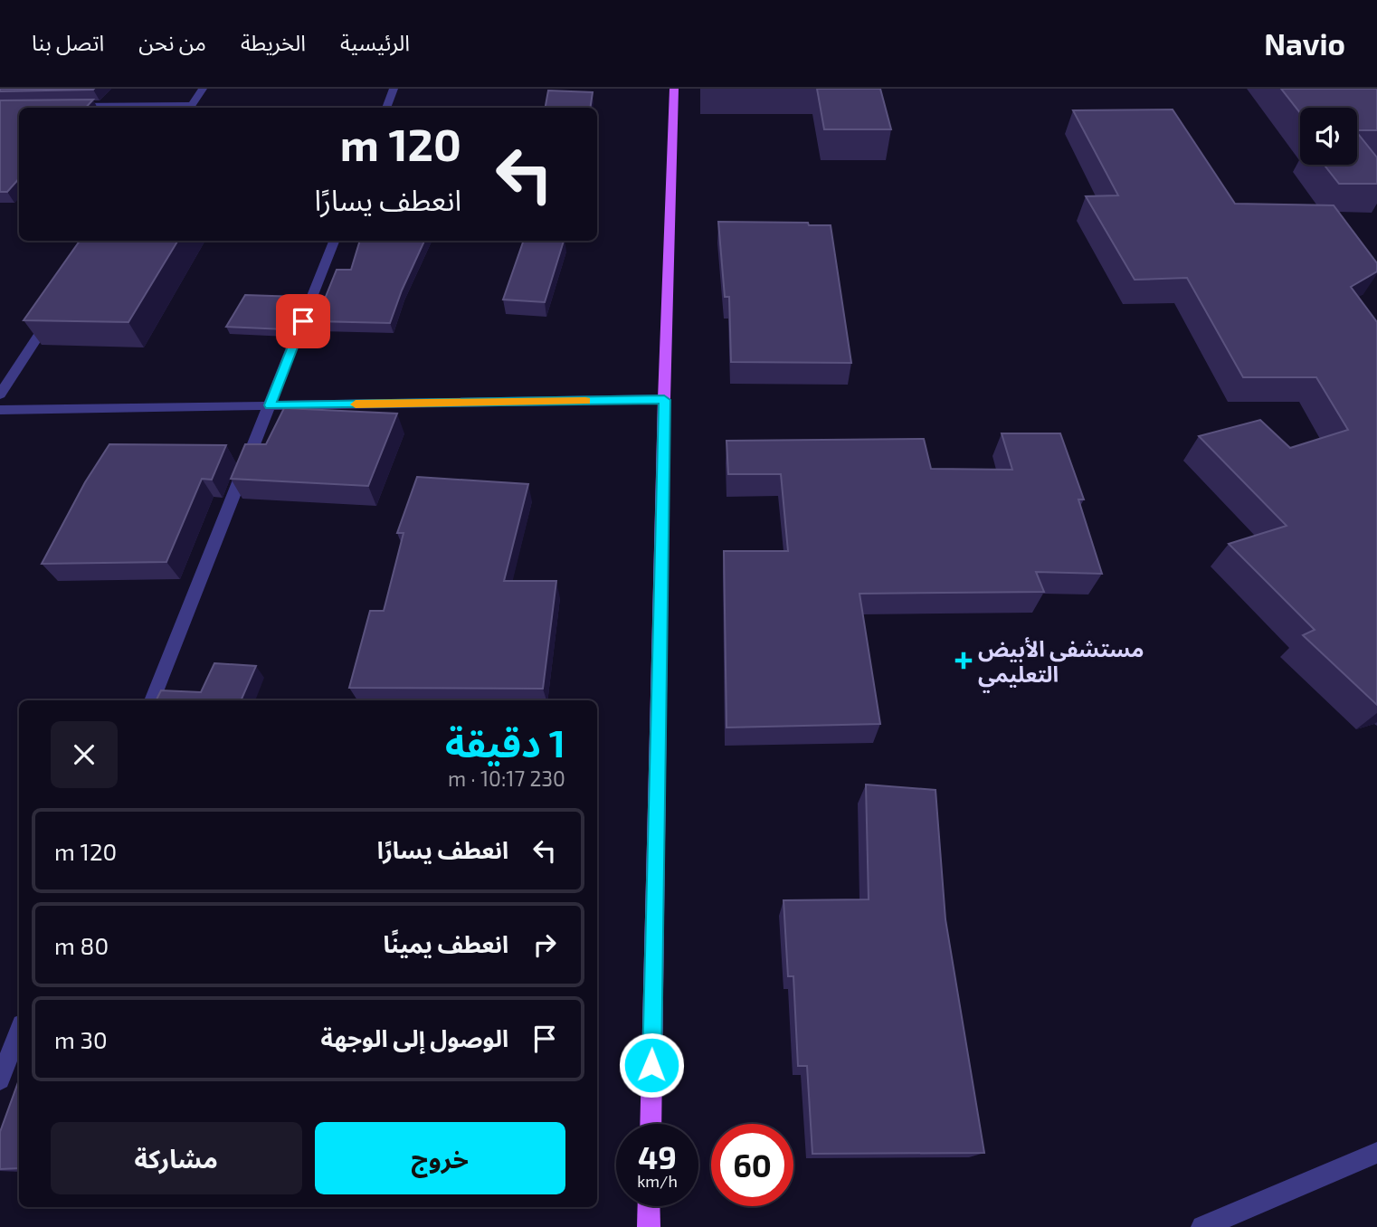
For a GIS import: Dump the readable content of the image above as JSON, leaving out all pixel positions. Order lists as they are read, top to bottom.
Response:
{
  "places": {
    "health": ["مستشفى الأبيض التعليمي"]
  },
  "page": {
    "header": "Navio",
    "nav": [
      "الرئيسية",
      "الخريطة",
      "من نحن",
      "اتصل بنا"
    ],
    "turn": ["120 m", "انعطف يسارًا"],
    "heading": ["1 دقيقة", "230 m · 10:17"],
    "list": [
      {
        "name": "انعطف يسارًا",
        "value": "120 m"
      },
      {
        "name": "انعطف يمينًا",
        "value": "80 m"
      },
      {
        "name": "الوصول إلى الوجهة",
        "value": "30 m"
      }
    ],
    "buttons": ["خروج", "مشاركة"],
    "speed": "49 km/h",
    "limit": "60"
  }
}
